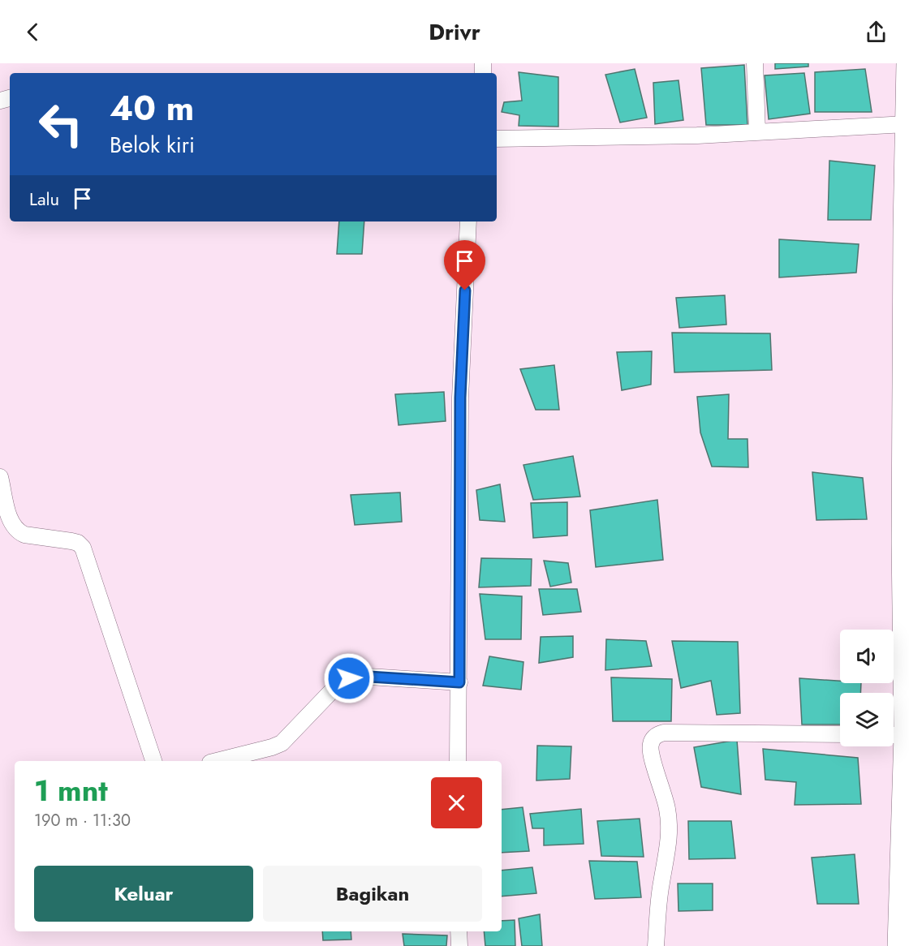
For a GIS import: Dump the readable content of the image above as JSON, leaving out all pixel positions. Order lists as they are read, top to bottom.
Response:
{
  "page": {
    "header": "Drivr",
    "turn": ["40 m", "Belok kiri"],
    "then": "Lalu",
    "heading": ["1 mnt", "190 m · 11:30"],
    "buttons": ["Keluar", "Bagikan"]
  }
}
